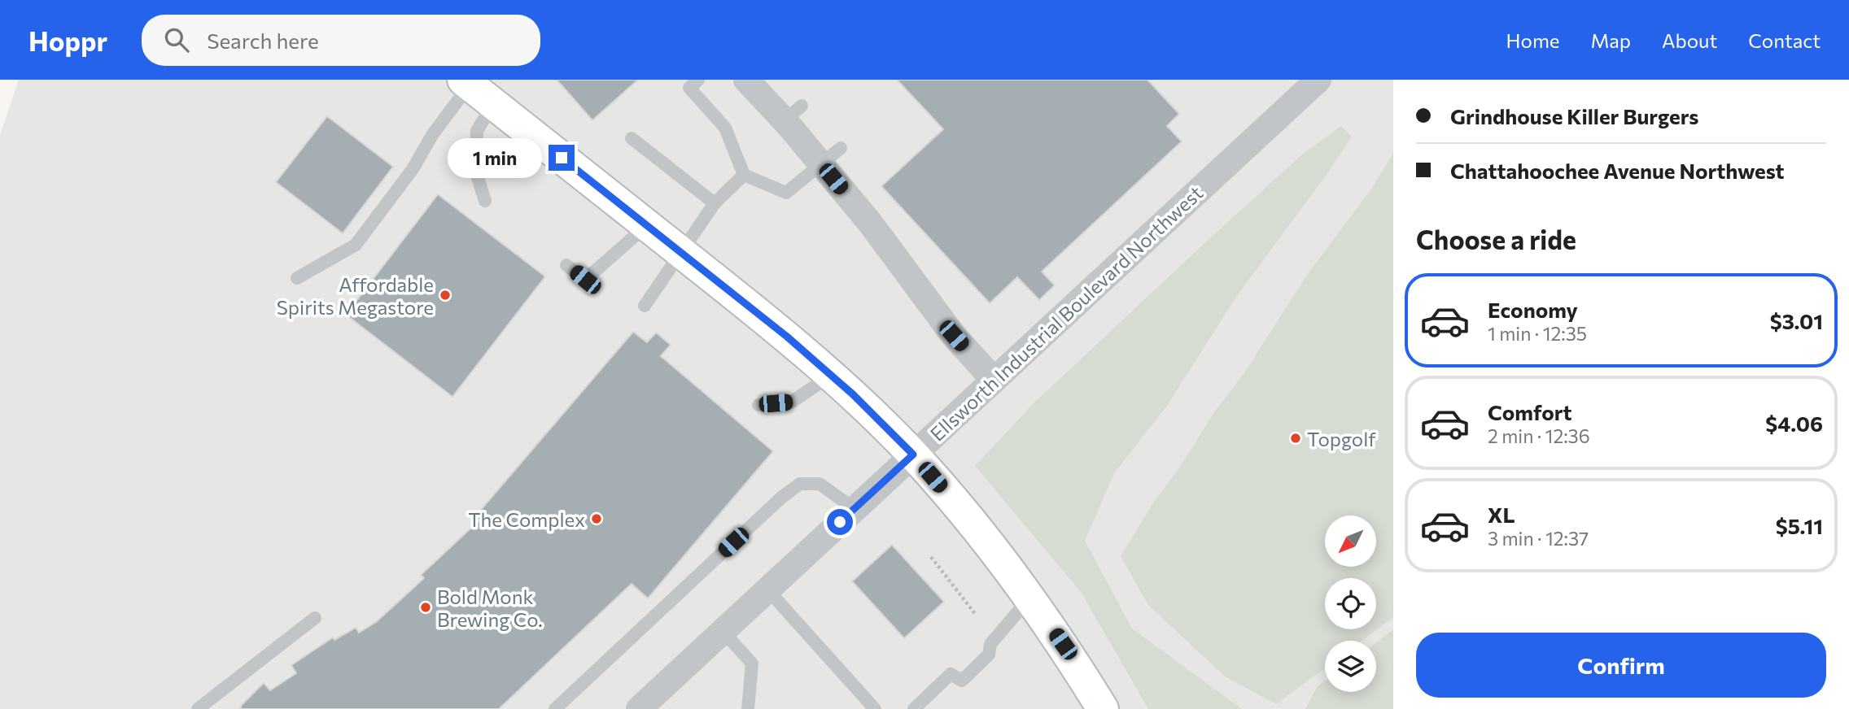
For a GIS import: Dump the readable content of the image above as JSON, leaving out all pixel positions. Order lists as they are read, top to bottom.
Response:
{
  "streets": {
    "street": ["Ellsworth Industrial Boulevard Northwest"]
  },
  "places": [
    "Affordable Spirits Megastore",
    "Topgolf",
    "The Complex",
    "Bold Monk Brewing Co."
  ],
  "north": "bottom left",
  "page": {
    "header": "Hoppr",
    "search": "Search here",
    "nav": [
      "Home",
      "Map",
      "About",
      "Contact"
    ],
    "banner": ["Grindhouse Killer Burgers", "Chattahoochee Avenue Northwest"],
    "bubble": "1 min",
    "heading": "Choose a ride",
    "list": [
      {
        "name": "Economy",
        "note": "1 min · 12:35",
        "value": "$3.01"
      },
      {
        "name": "Comfort",
        "note": "2 min · 12:36",
        "value": "$4.06"
      },
      {
        "name": "XL",
        "note": "3 min · 12:37",
        "value": "$5.11"
      }
    ],
    "buttons": "Confirm"
  }
}
